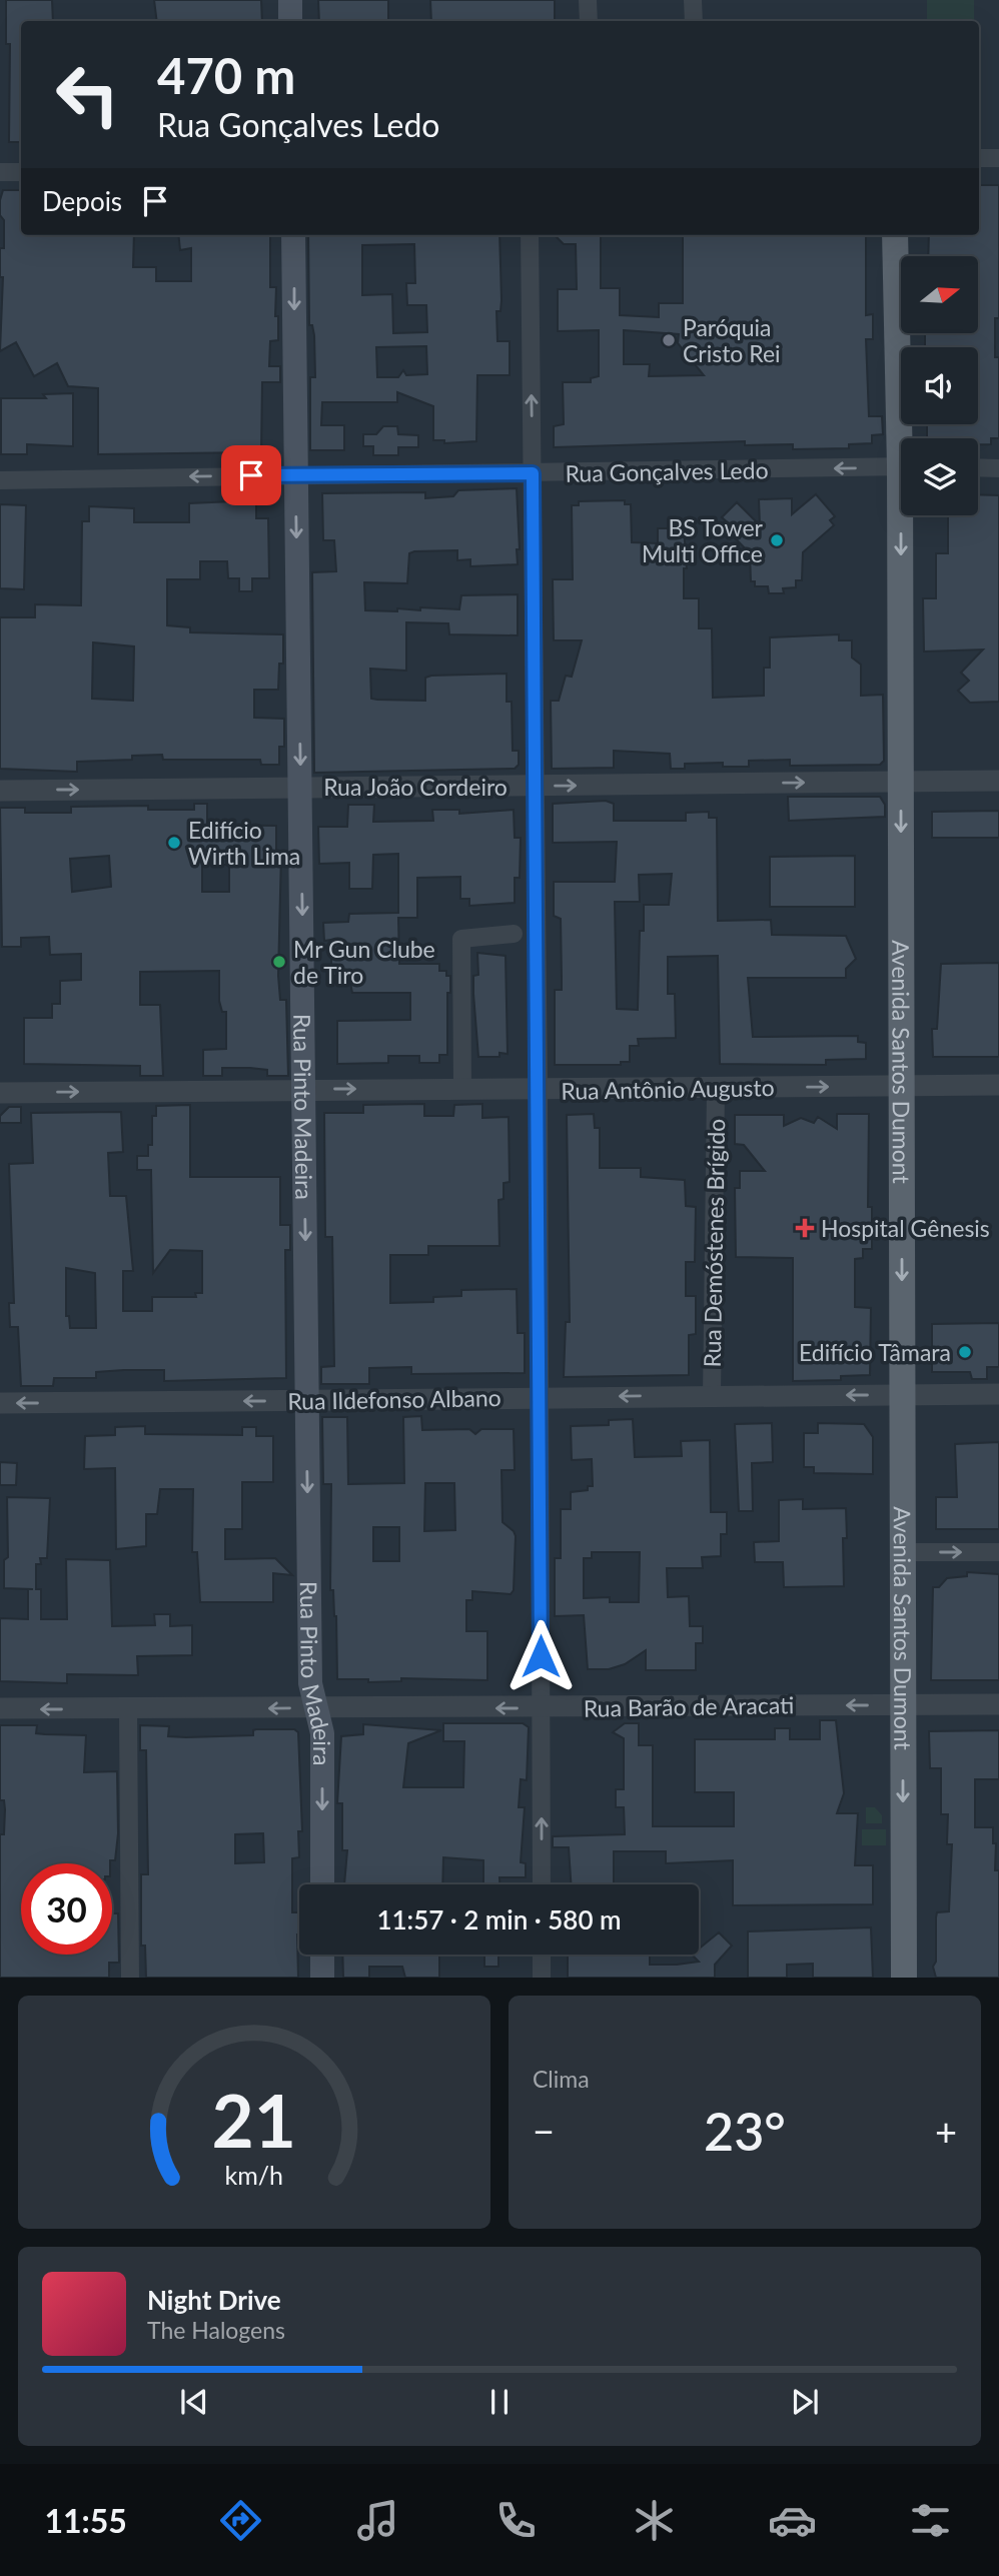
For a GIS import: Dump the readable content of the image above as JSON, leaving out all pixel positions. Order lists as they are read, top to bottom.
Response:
{
  "streets": {
    "main road": ["Avenida Santos Dumont", "Rua Pinto Madeira"],
    "street": [
      "Rua Gonçalves Ledo",
      "Rua João Cordeiro",
      "Rua Antônio Augusto",
      "Rua Demóstenes Brígido",
      "Rua Ildefonso Albano",
      "Rua Barão de Aracati"
    ]
  },
  "crossings": [
    ["Rua Gonçalves Ledo", "Rua Pinto Madeira"],
    ["Rua João Cordeiro", "Avenida Santos Dumont"],
    ["Rua João Cordeiro", "Rua Pinto Madeira"],
    ["Avenida Santos Dumont", "Rua Antônio Augusto"],
    ["Avenida Santos Dumont", "Rua Ildefonso Albano"],
    ["Avenida Santos Dumont", "Rua Barão de Aracati"],
    ["Rua Antônio Augusto", "Rua Pinto Madeira"],
    ["Rua Antônio Augusto", "Rua Demóstenes Brígido"],
    ["Rua Pinto Madeira", "Rua Ildefonso Albano"],
    ["Rua Pinto Madeira", "Rua Barão de Aracati"],
    ["Rua Demóstenes Brígido", "Rua Ildefonso Albano"]
  ],
  "one_way": [
    "Rua Gonçalves Ledo",
    "Rua João Cordeiro",
    "Avenida Santos Dumont",
    "Rua Antônio Augusto",
    "Rua Pinto Madeira",
    "Rua Ildefonso Albano",
    "Rua Barão de Aracati"
  ],
  "places": {
    "other": [
      "Paróquia Cristo Rei",
      "BS Tower Multi Office",
      "Edifício Wirth Lima",
      "Mr Gun Clube de Tiro",
      "Edifício Tâmara"
    ],
    "health": ["Hospital Gênesis"]
  },
  "north": "right",
  "page": {
    "turn": ["470 m", "Rua Gonçalves Ledo"],
    "then": "Depois",
    "limit": "30",
    "trip": "11:57 · 2 min · 580 m",
    "tile": "Clima",
    "heat": ["−", "23°", "+"],
    "song": ["Night Drive", "The Halogens"],
    "tabs": "11:55",
    "gauge": ["21", "km/h"]
  }
}
